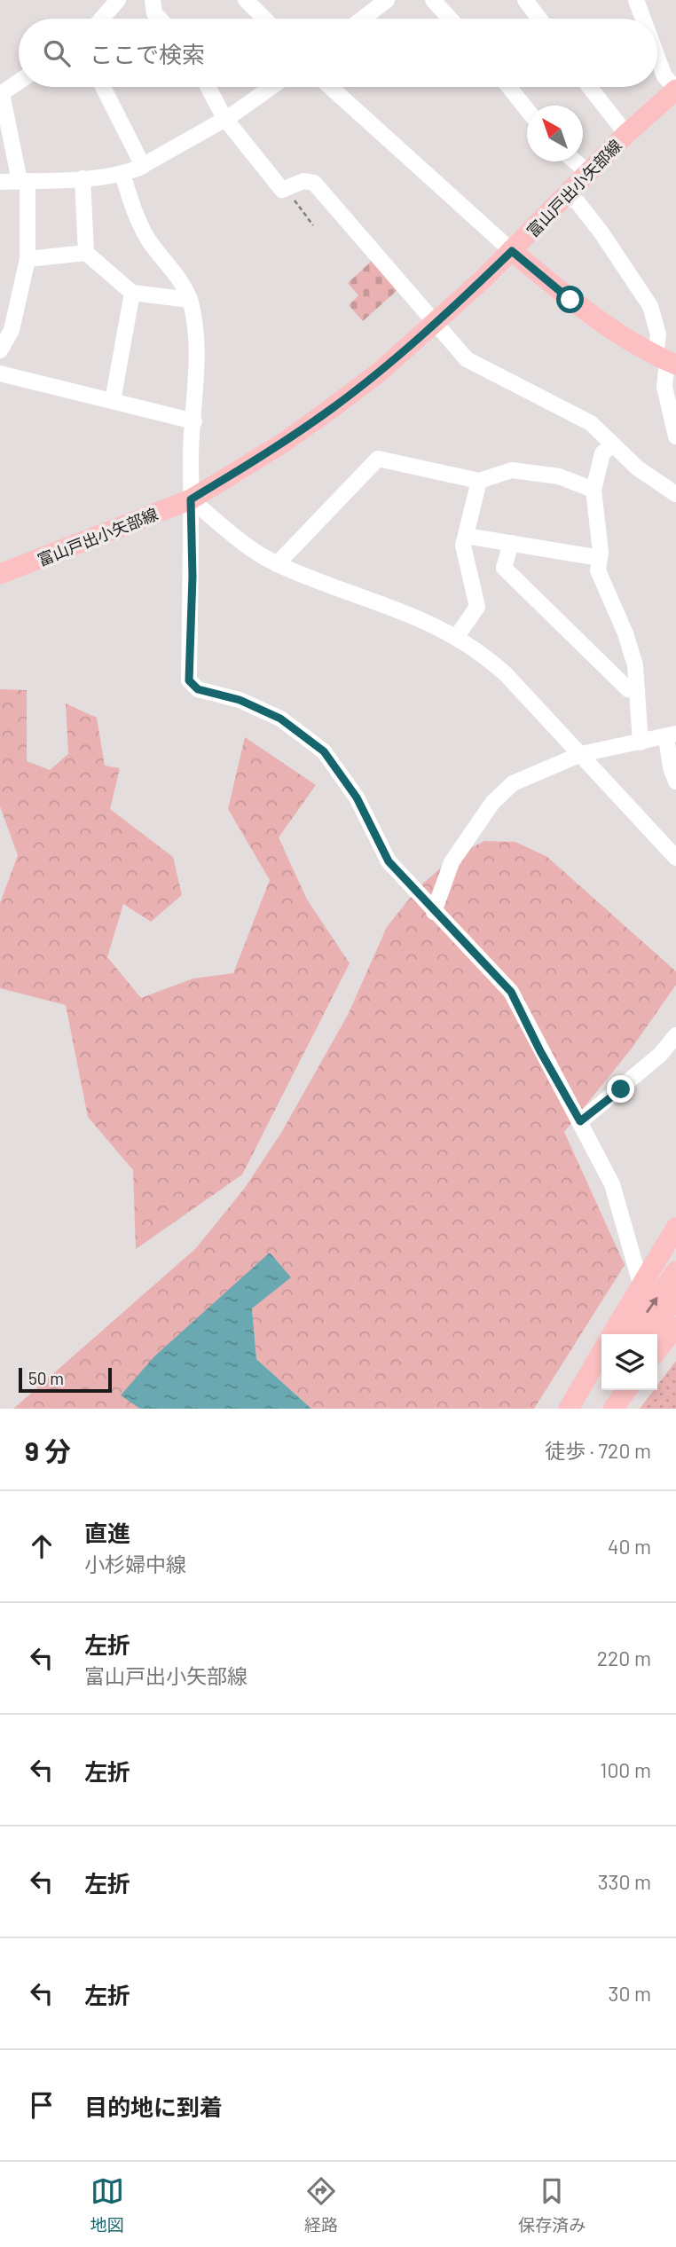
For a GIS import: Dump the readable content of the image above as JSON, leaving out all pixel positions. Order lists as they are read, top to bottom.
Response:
{
  "streets": {
    "main road": ["富山戸出小矢部線"]
  },
  "scale_bar": "50 m",
  "north": "top left",
  "page": {
    "search": "ここで検索",
    "scale": "50 m",
    "heading": ["9 分", "徒歩 · 720 m"],
    "list": [
      ["直進", "小杉婦中線", "40 m"],
      ["左折", "富山戸出小矢部線", "220 m"],
      ["左折", "100 m"],
      ["左折", "330 m"],
      ["左折", "30 m"],
      "目的地に到着"
    ],
    "nav": ["地図", "経路", "保存済み"]
  }
}
